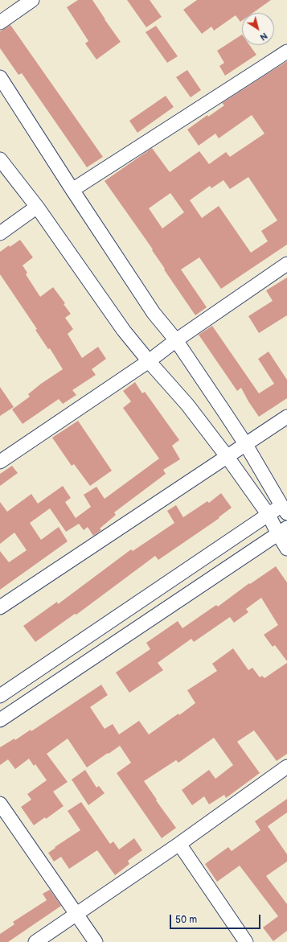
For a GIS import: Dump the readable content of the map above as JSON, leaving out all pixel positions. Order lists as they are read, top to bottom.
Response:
{
  "scale_bar": "50 m",
  "north": "bottom right"
}
